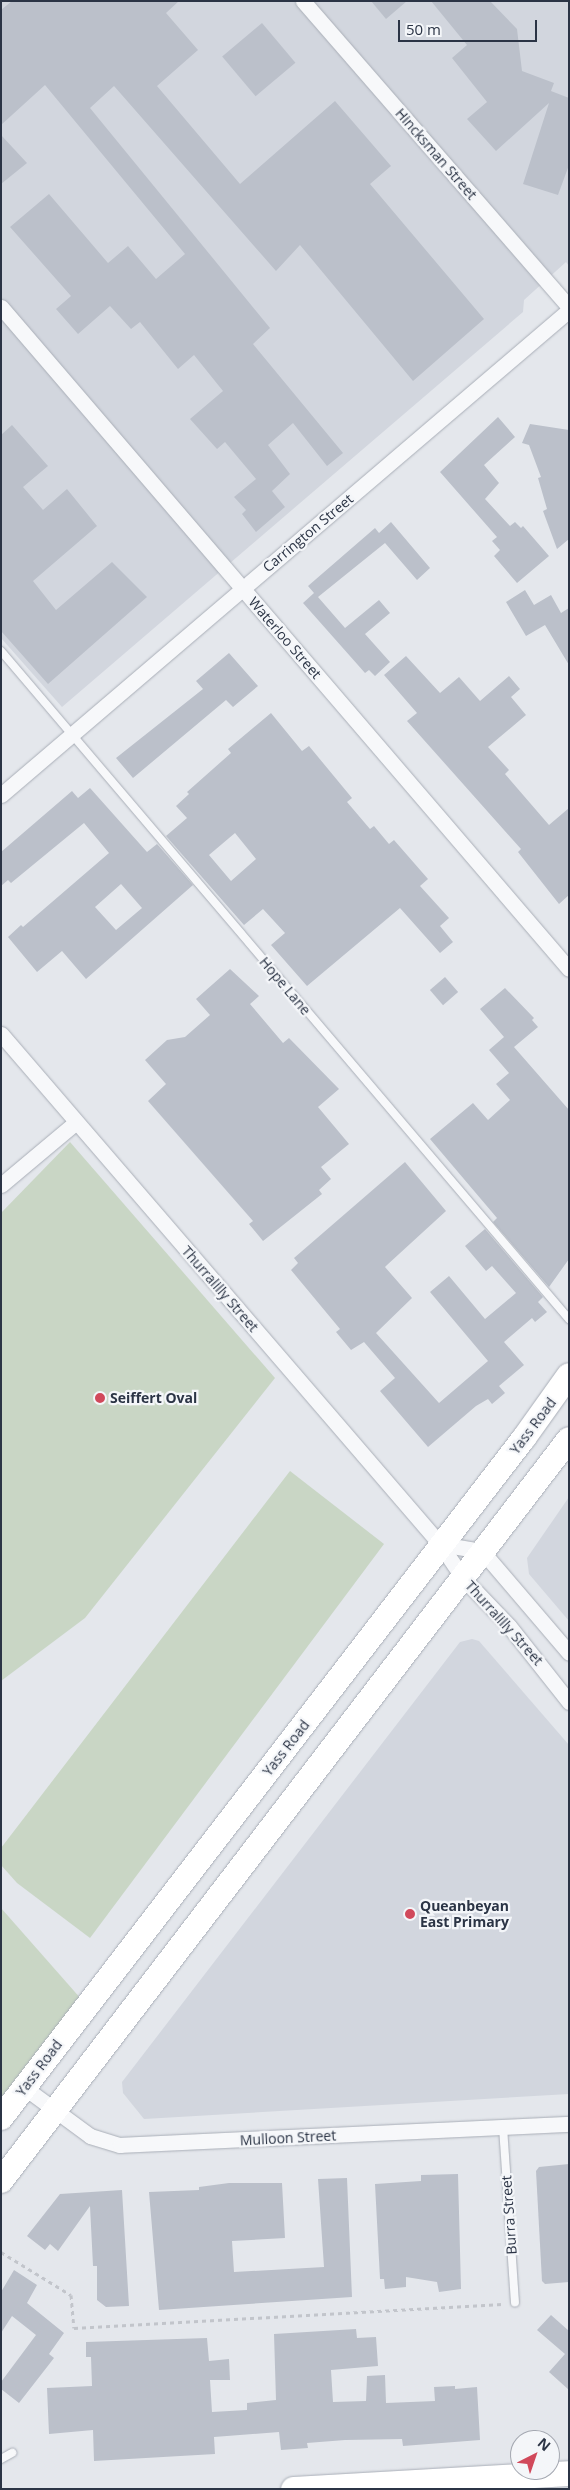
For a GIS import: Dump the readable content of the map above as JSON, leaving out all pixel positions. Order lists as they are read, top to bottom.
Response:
{
  "streets": {
    "main road": ["Yass Road"],
    "street": [
      "Hincksman Street",
      "Carrington Street",
      "Waterloo Street",
      "Thurralilly Street",
      "Mulloon Street"
    ],
    "lane": ["Hope Lane", "Burra Street"]
  },
  "crossings": [
    ["Hincksman Street", "Carrington Street"],
    ["Carrington Street", "Waterloo Street"],
    ["Carrington Street", "Hope Lane"],
    ["Thurralilly Street", "Yass Road"],
    ["Yass Road", "Mulloon Street"],
    ["Mulloon Street", "Burra Street"]
  ],
  "places": ["Seiffert Oval", "Queanbeyan East Primary"],
  "scale_bar": "50 m",
  "north": "top right"
}
